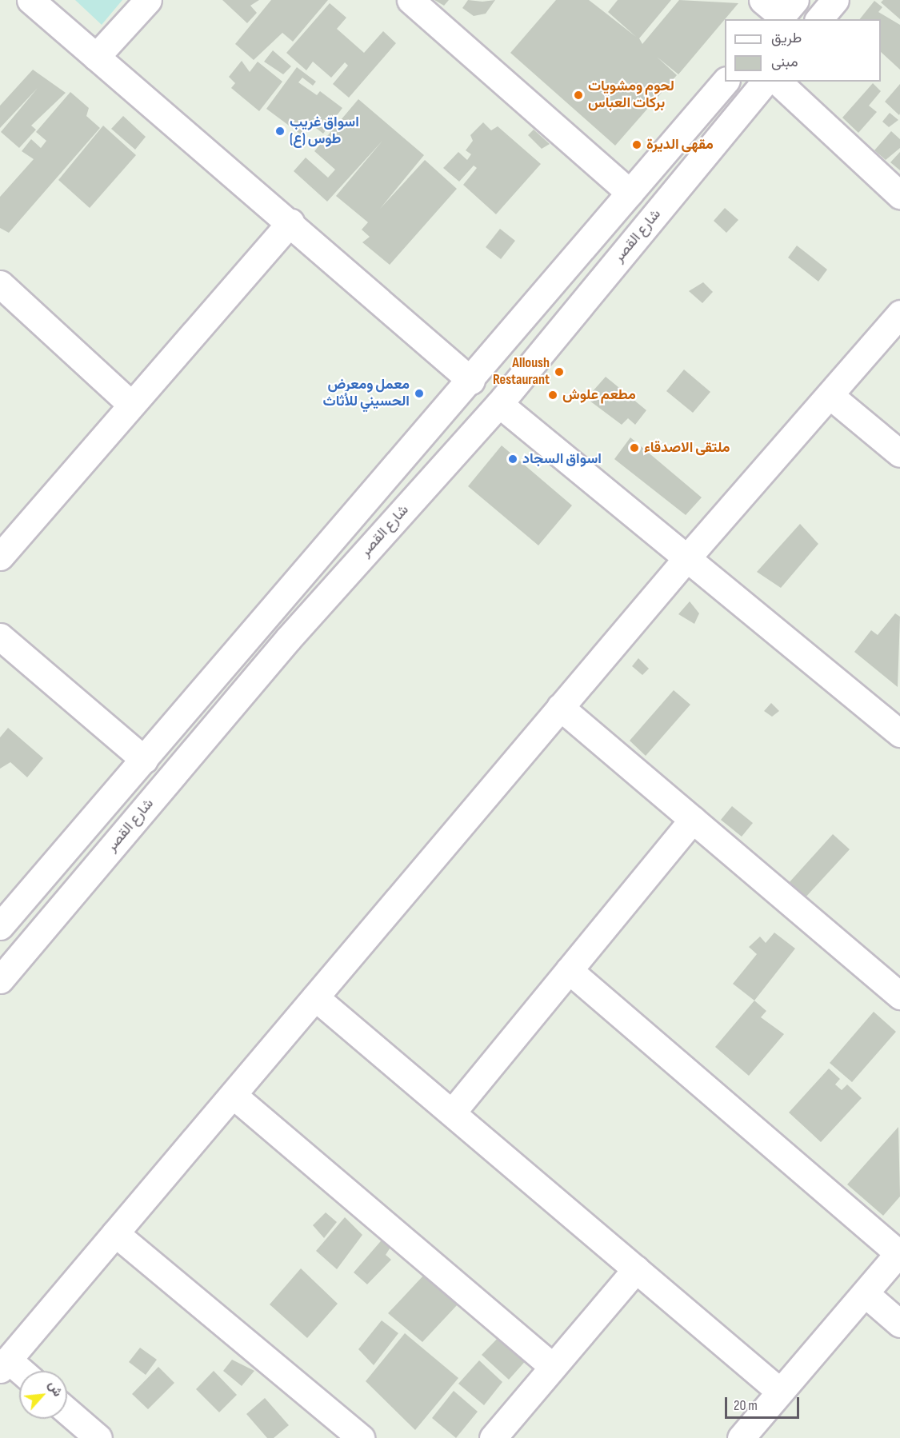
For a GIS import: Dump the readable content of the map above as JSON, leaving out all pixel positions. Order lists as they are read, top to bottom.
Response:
{
  "streets": {
    "street": ["شارع القصر"]
  },
  "places": [
    "لحوم ومشويات بركات العباس",
    "اسواق غريب طوس (ع)",
    "مقهى الديرة",
    "Alloush Restaurant",
    "معمل ومعرض الحسيني للأثاث",
    "مطعم علوش",
    "ملتقى الاصدقاء",
    "اسواق السجاد"
  ],
  "legend": ["طريق", "مبنى"],
  "scale_bar": "20 m",
  "north": "top right"
}
